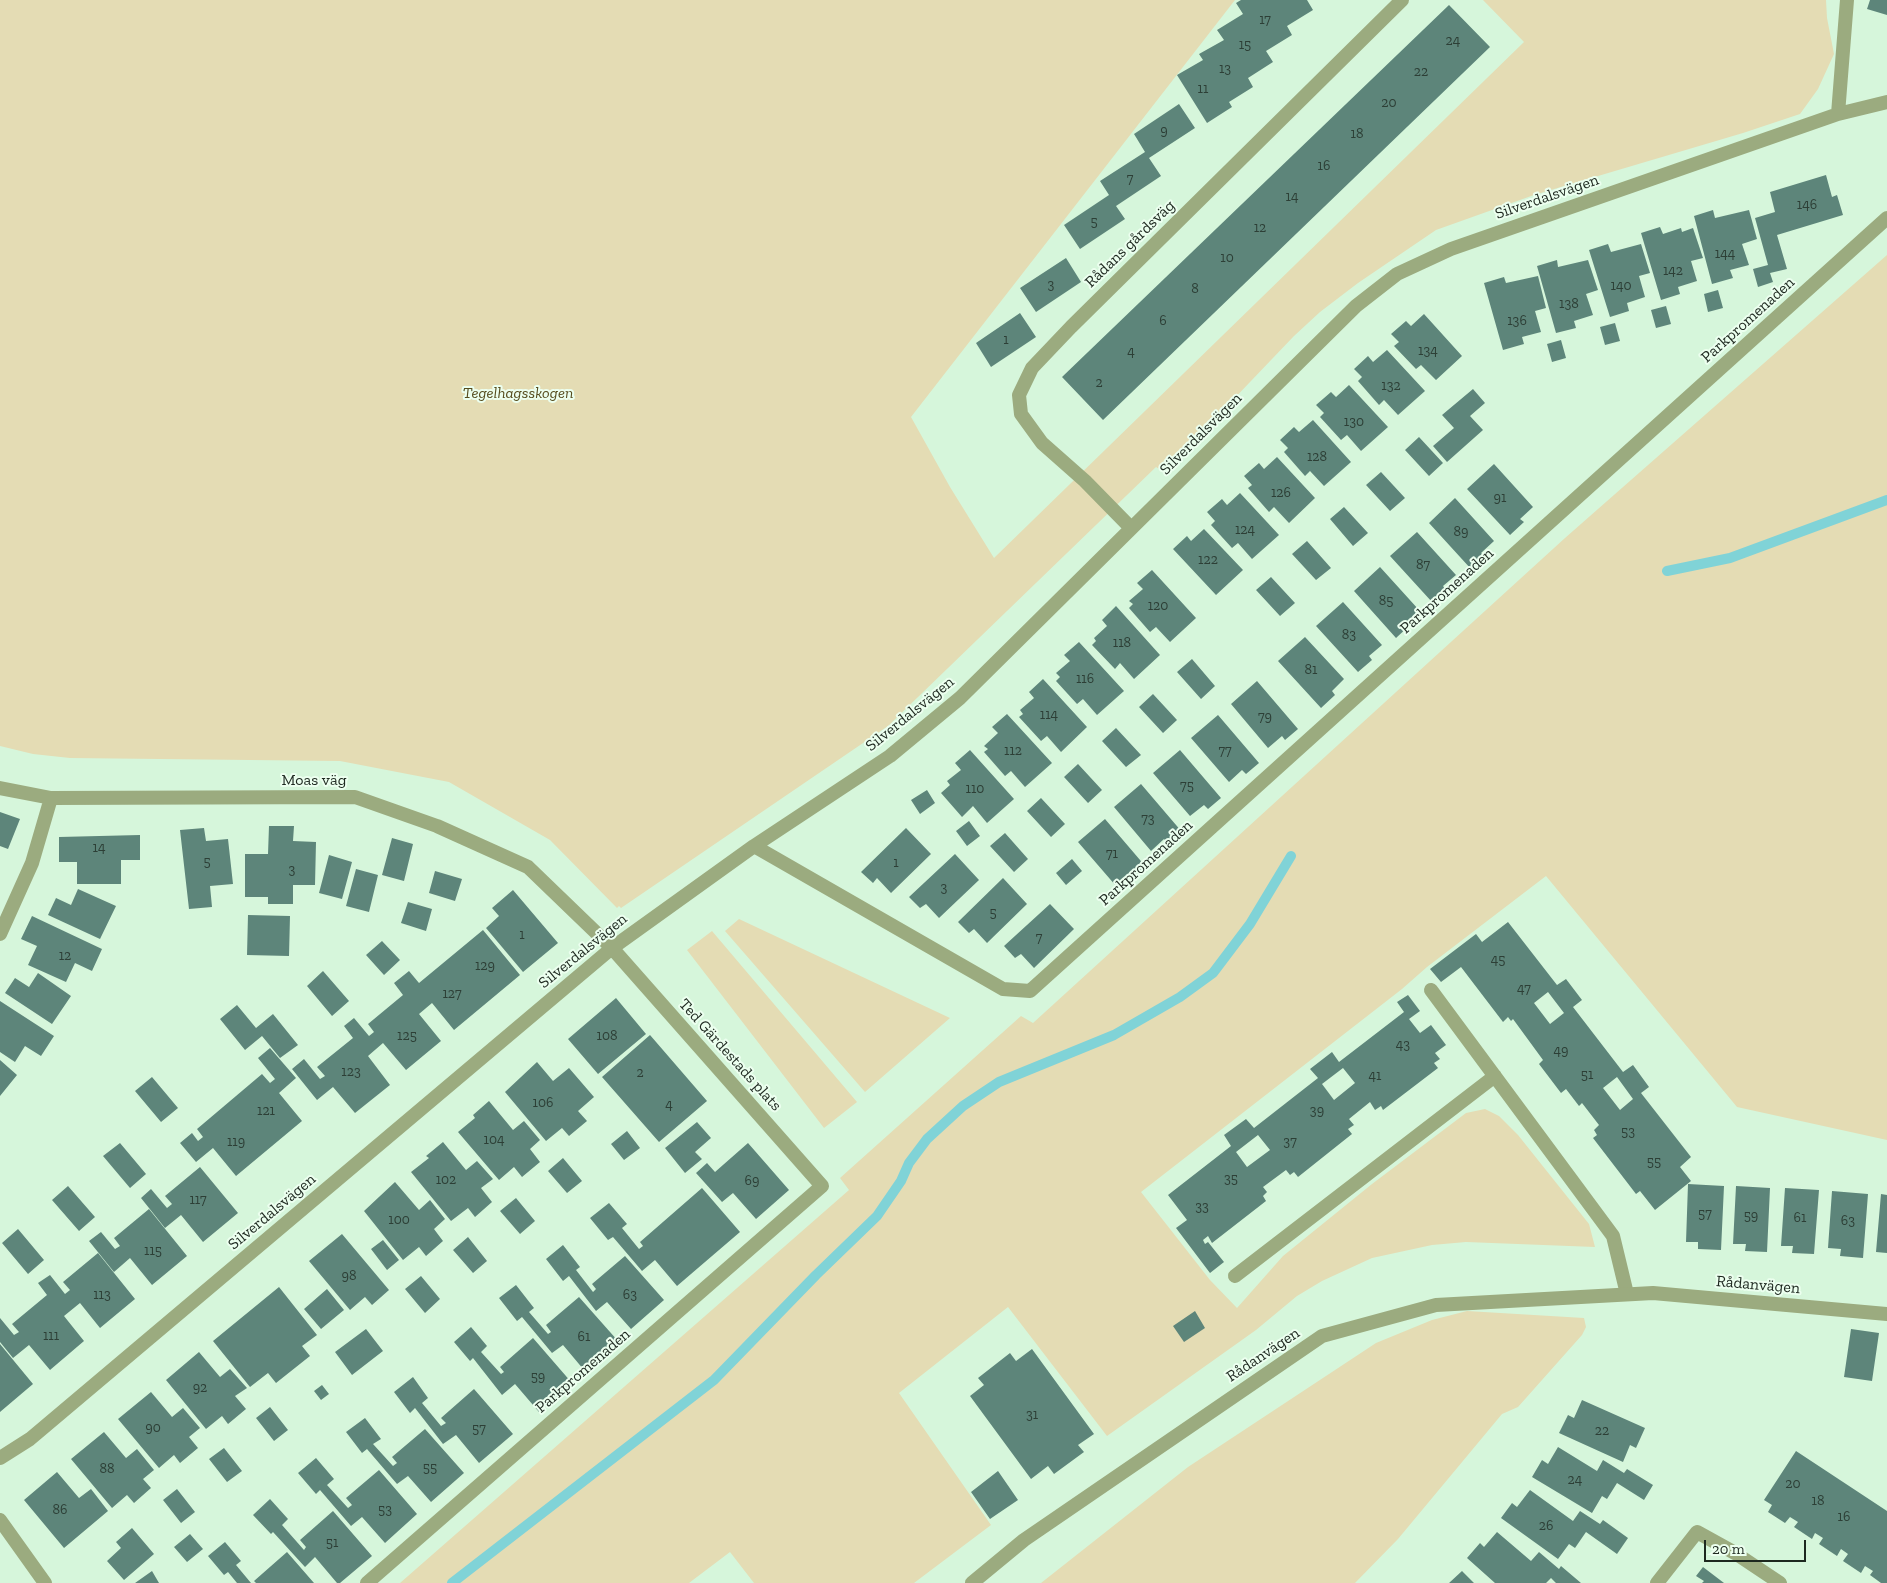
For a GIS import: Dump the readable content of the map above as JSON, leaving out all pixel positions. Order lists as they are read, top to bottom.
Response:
{
  "streets": {
    "street": [
      "Silverdalsvägen",
      "Rådans gårdsväg",
      "Parkpromenaden",
      "Moas väg",
      "Ted Gärdestads plats",
      "Rådanvägen"
    ]
  },
  "crossings": [
    ["Silverdalsvägen", "Rådans gårdsväg"],
    ["Silverdalsvägen", "Parkpromenaden"],
    ["Silverdalsvägen", "Moas väg"],
    ["Silverdalsvägen", "Ted Gärdestads plats"],
    ["Parkpromenaden", "Ted Gärdestads plats"],
    ["Moas väg", "Ted Gärdestads plats"]
  ],
  "parks": ["Tegelhagsskogen"],
  "house_numbers": [
    "17",
    "24",
    "15",
    "13",
    "22",
    "11",
    "20",
    "9",
    "18",
    "16",
    "7",
    "14",
    "146",
    "5",
    "12",
    "144",
    "10",
    "142",
    "3",
    "140",
    "8",
    "138",
    "6",
    "136",
    "1",
    "134",
    "4",
    "2",
    "132",
    "130",
    "128",
    "126",
    "91",
    "124",
    "89",
    "122",
    "87",
    "85",
    "120",
    "83",
    "118",
    "81",
    "116",
    "114",
    "79",
    "112",
    "77",
    "75",
    "110",
    "73",
    "14",
    "71",
    "5",
    "1",
    "3",
    "3",
    "5",
    "1",
    "7",
    "12",
    "45",
    "129",
    "47",
    "127",
    "125",
    "108",
    "43",
    "49",
    "123",
    "2",
    "51",
    "41",
    "106",
    "4",
    "121",
    "39",
    "53",
    "104",
    "119",
    "37",
    "55",
    "35",
    "102",
    "69",
    "117",
    "33",
    "57",
    "59",
    "61",
    "100",
    "63",
    "115",
    "98",
    "113",
    "63",
    "111",
    "61",
    "59",
    "92",
    "31",
    "90",
    "57",
    "22",
    "55",
    "88",
    "24",
    "20",
    "18",
    "86",
    "53",
    "16",
    "26",
    "51"
  ],
  "scale_bar": "20 m"
}
